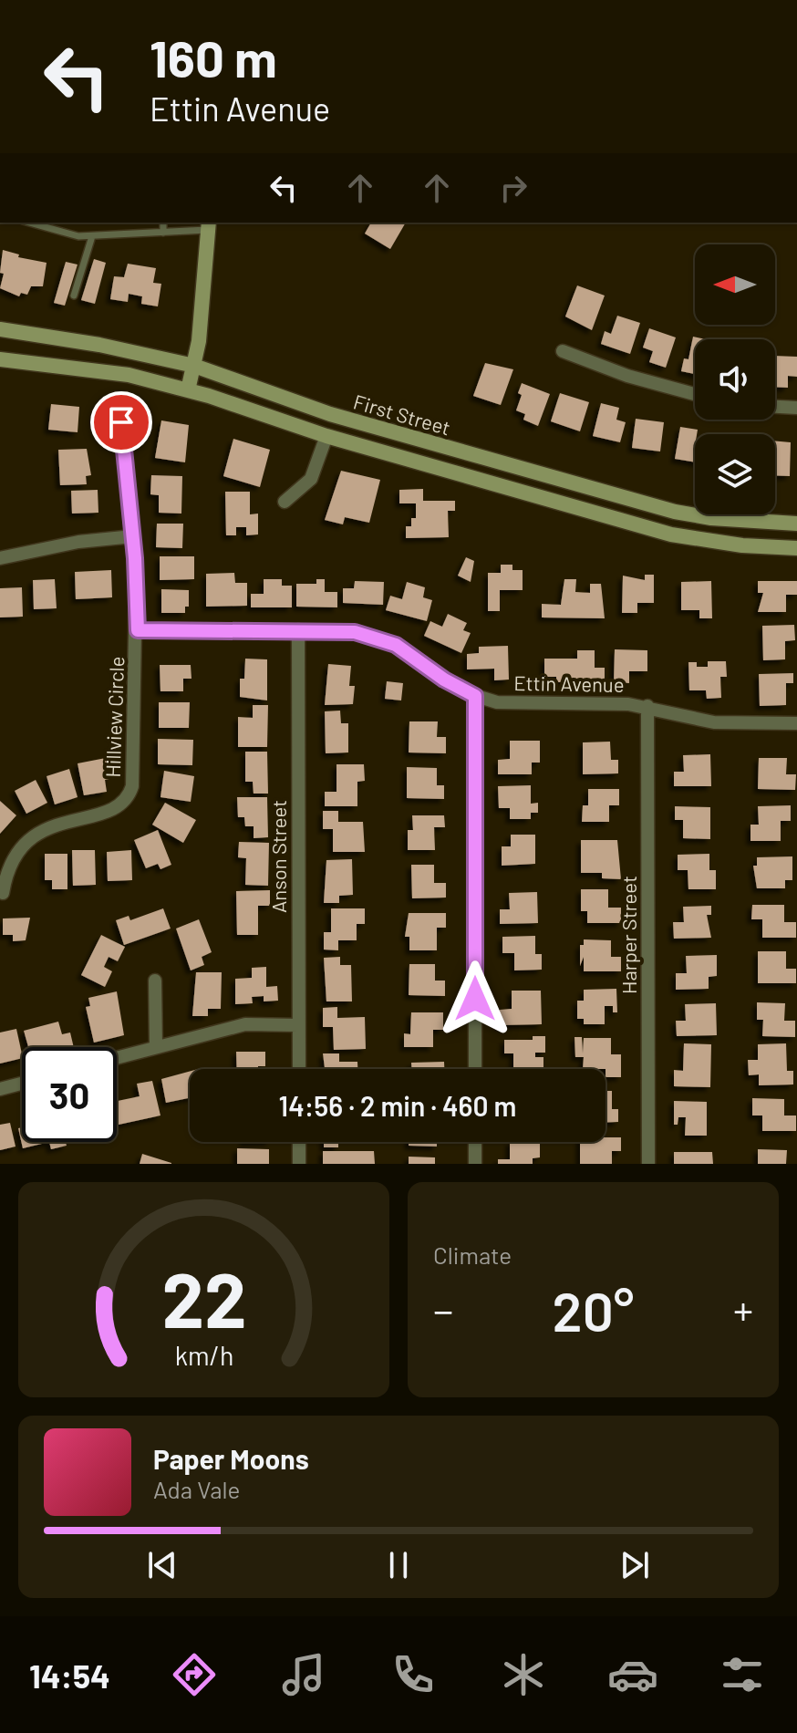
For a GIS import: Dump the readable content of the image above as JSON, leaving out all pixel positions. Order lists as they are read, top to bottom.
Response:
{
  "streets": {
    "main road": ["First Street"],
    "street": [
      "Ettin Avenue",
      "Hillview Circle",
      "Anson Street",
      "Harper Street"
    ]
  },
  "crossings": [
    ["Ettin Avenue", "Hillview Circle"],
    ["Ettin Avenue", "Anson Street"],
    ["Ettin Avenue", "Harper Street"]
  ],
  "north": "left",
  "page": {
    "turn": ["160 m", "Ettin Avenue"],
    "limit": "30",
    "trip": "14:56 · 2 min · 460 m",
    "tile": "Climate",
    "heat": ["−", "20°", "+"],
    "song": ["Paper Moons", "Ada Vale"],
    "tabs": "14:54",
    "gauge": ["22", "km/h"]
  }
}
